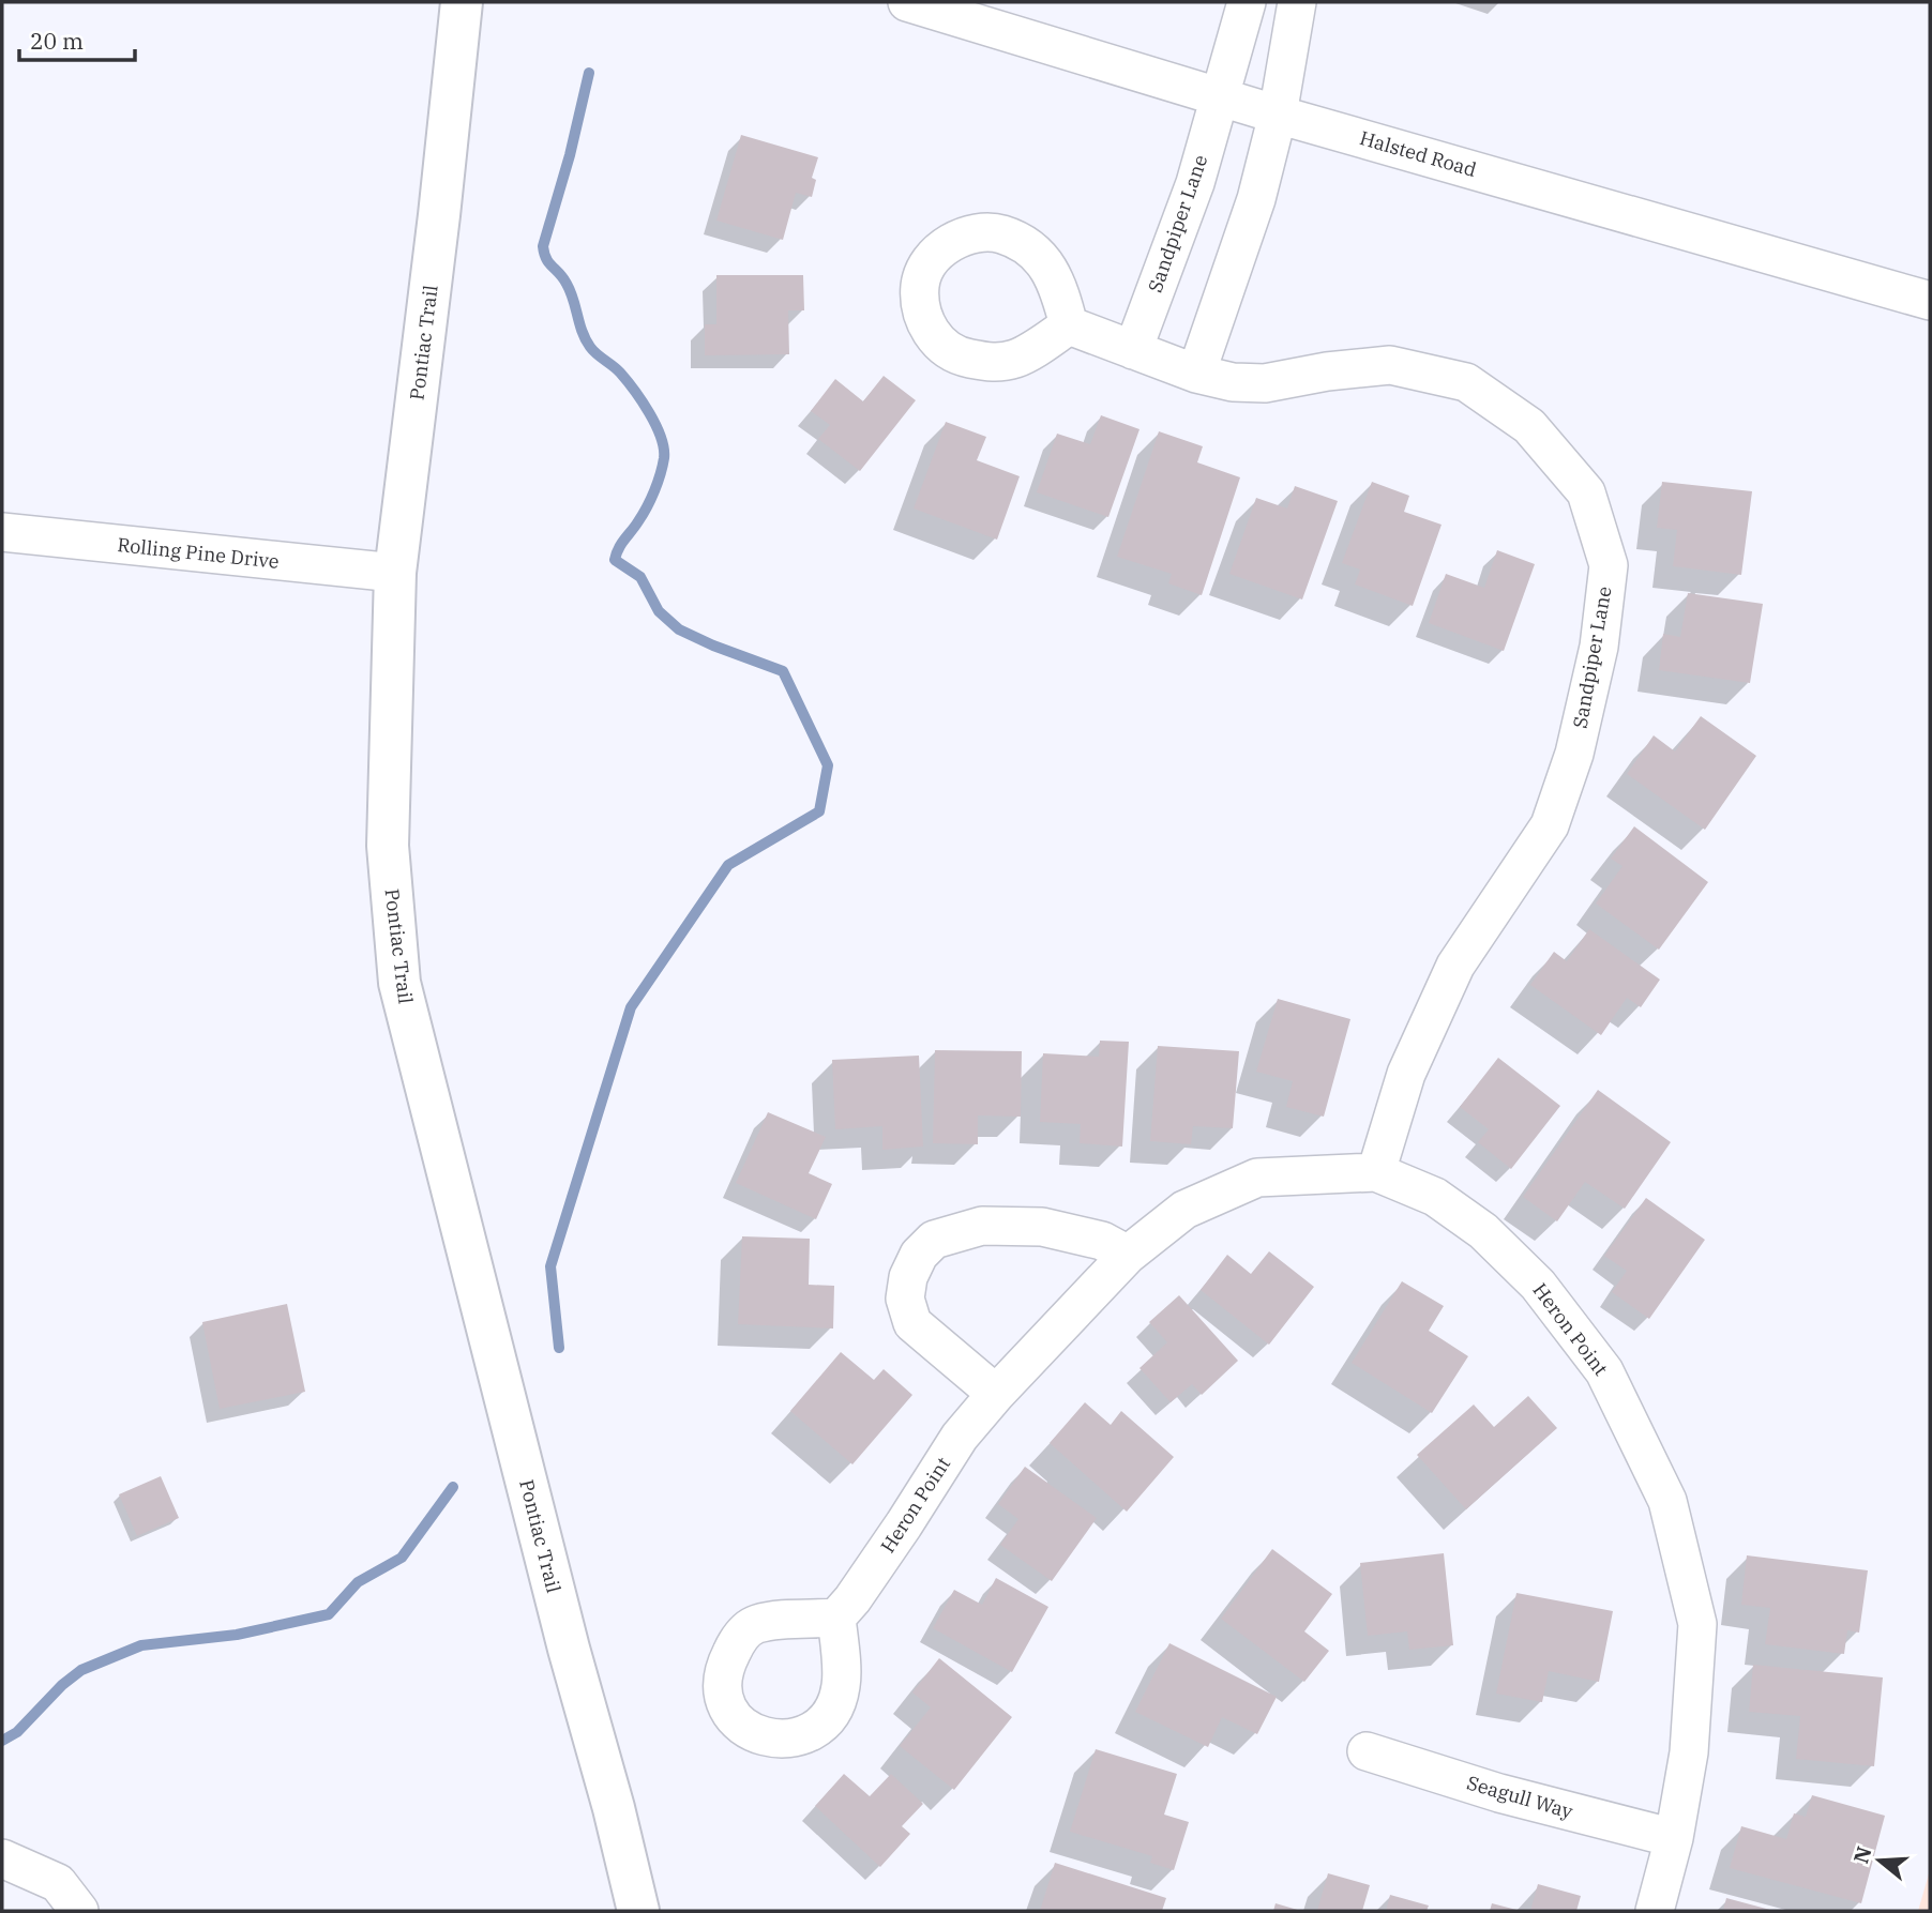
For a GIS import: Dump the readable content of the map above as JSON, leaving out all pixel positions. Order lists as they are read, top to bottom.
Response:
{
  "streets": {
    "main road": ["Pontiac Trail"],
    "street": [
      "Halsted Road",
      "Sandpiper Lane",
      "Rolling Pine Drive",
      "Heron Point",
      "Seagull Way"
    ]
  },
  "crossings": [
    ["Halsted Road", "Sandpiper Lane"],
    ["Sandpiper Lane", "Heron Point"],
    ["Pontiac Trail", "Rolling Pine Drive"],
    ["Heron Point", "Seagull Way"]
  ],
  "scale_bar": "20 m",
  "north": "left"
}
